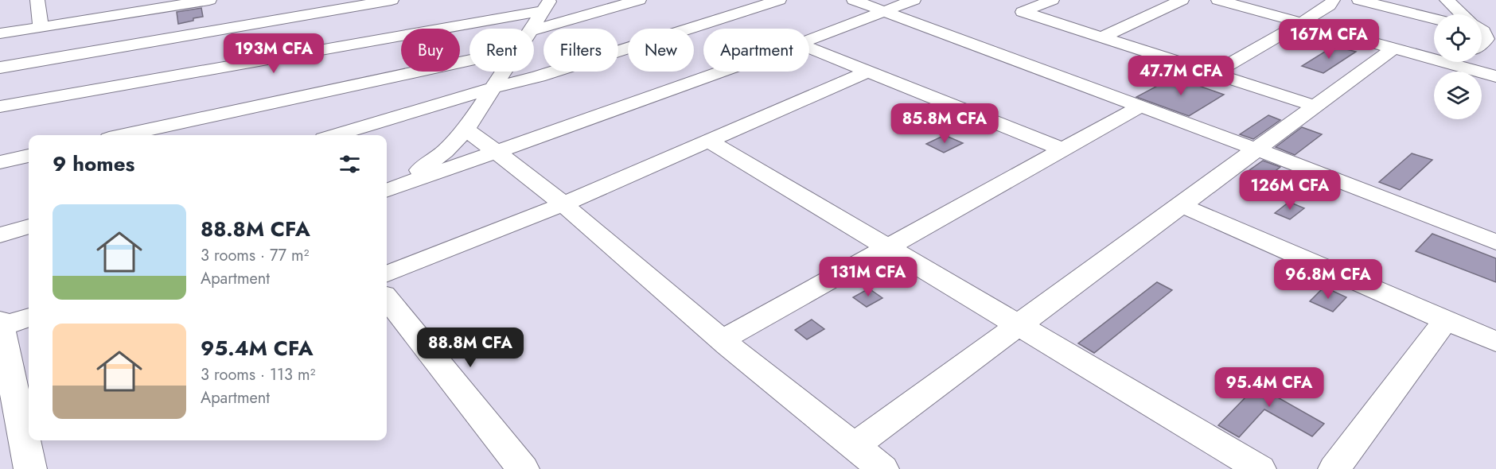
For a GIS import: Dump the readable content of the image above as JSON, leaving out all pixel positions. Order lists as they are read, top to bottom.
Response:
{
  "page": {
    "price": [
      "167M CFA",
      "193M CFA",
      "47.7M CFA",
      "85.8M CFA",
      "126M CFA",
      "131M CFA",
      "96.8M CFA",
      "88.8M CFA",
      "95.4M CFA"
    ],
    "chip": [
      "Buy",
      "Rent",
      "Filters",
      "New",
      "Apartment"
    ],
    "heading": "9 homes",
    "list": [
      {
        "name": "88.8M CFA",
        "note": "3 rooms · 77 m² · Apartment"
      },
      {
        "name": "95.4M CFA",
        "note": "3 rooms · 113 m² · Apartment"
      }
    ]
  }
}
